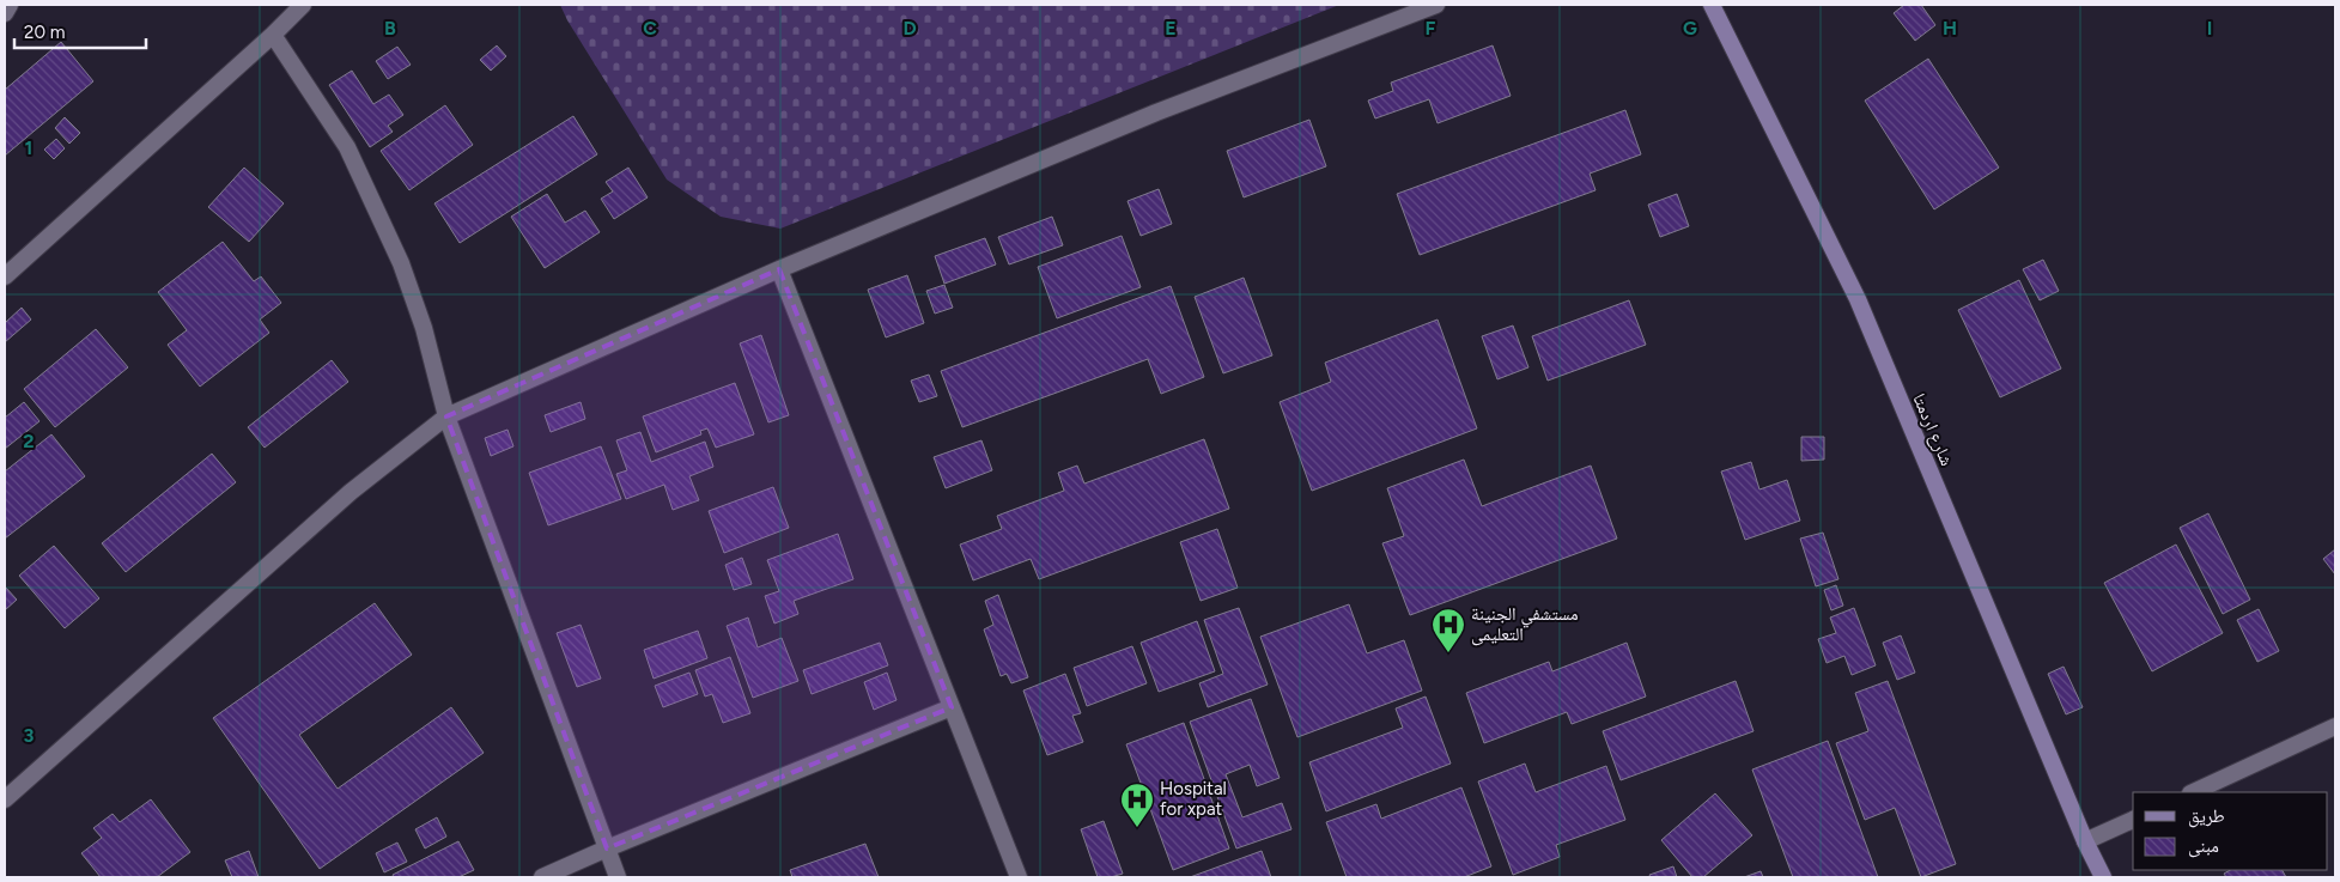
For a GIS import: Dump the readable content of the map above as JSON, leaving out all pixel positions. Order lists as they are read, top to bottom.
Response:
{
  "streets": {
    "main road": ["شارع اردمتا"]
  },
  "places": {
    "hospital": ["مستشفي الجنينة التعليمى", "Hospital for xpat"]
  },
  "legend": ["طريق", "مبنى"],
  "scale_bar": "20 m",
  "grid": {
    "columns": [
      "B",
      "C",
      "D",
      "E",
      "F",
      "G",
      "H",
      "I"
    ],
    "rows": ["1", "2", "3"]
  }
}
